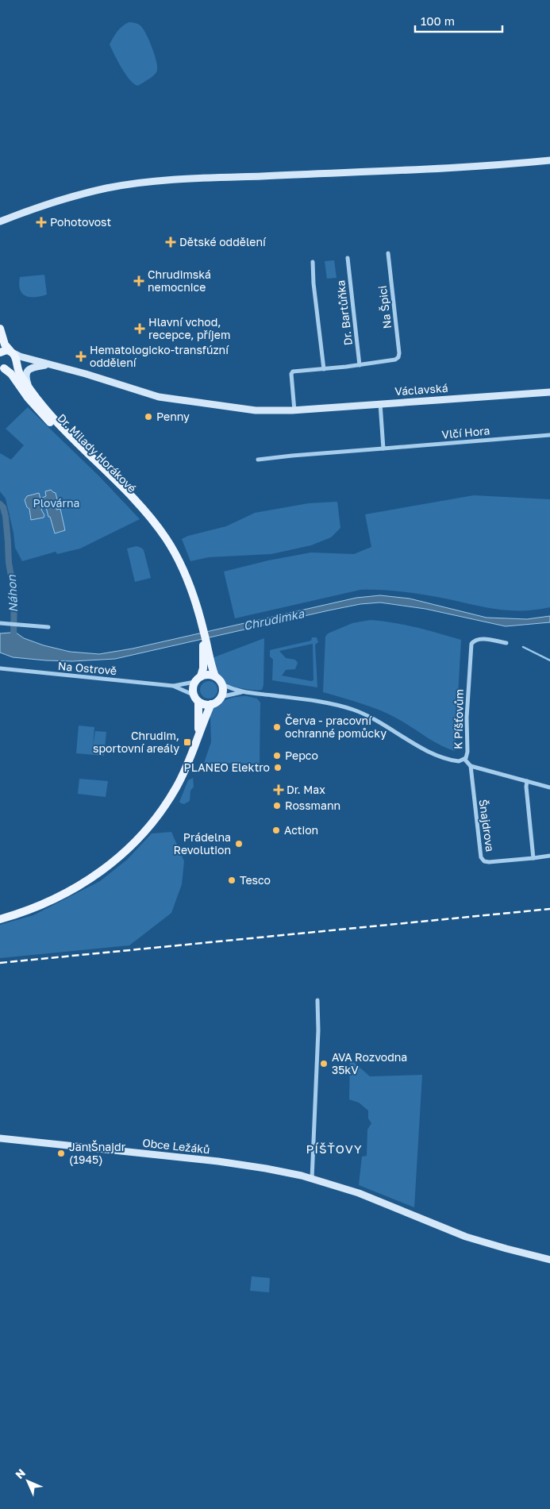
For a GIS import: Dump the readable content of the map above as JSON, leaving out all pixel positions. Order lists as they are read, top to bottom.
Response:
{
  "streets": {
    "main road": ["Dr. Milady Horákové"],
    "street": [
      "Na Špici",
      "Dr. Bartůňka",
      "Václavská",
      "Vlčí Hora",
      "Na Ostrově",
      "K Píšťovům",
      "Šnajdrova",
      "Obce Ležáků"
    ]
  },
  "crossings": [
    ["Na Špici", "Dr. Bartůňka"],
    ["Václavská", "Dr. Milady Horákové"]
  ],
  "districts": ["PÍŠŤOVY"],
  "water": ["Náhon", "Chrudimka"],
  "parks": ["Plovárna"],
  "places": {
    "health": [
      "Pohotovost",
      "Dětské oddělení",
      "Chrudimská nemocnice",
      "Hlavní vchod, recepce, příjem",
      "Hematologicko-transfúzní oddělení",
      "Dr. Max"
    ],
    "other": [
      "Penny",
      "Červa - pracovní ochranné pomůcky",
      "Pepco",
      "PLANEO Elektro",
      "Rossmann",
      "Action",
      "Prádelna Revolution",
      "Tesco",
      "AVA Rozvodna 35kV",
      "Jan Šnajdr (1945)"
    ],
    "transit": ["Chrudim, sportovní areály"]
  },
  "scale_bar": "100 m",
  "north": "top left"
}
